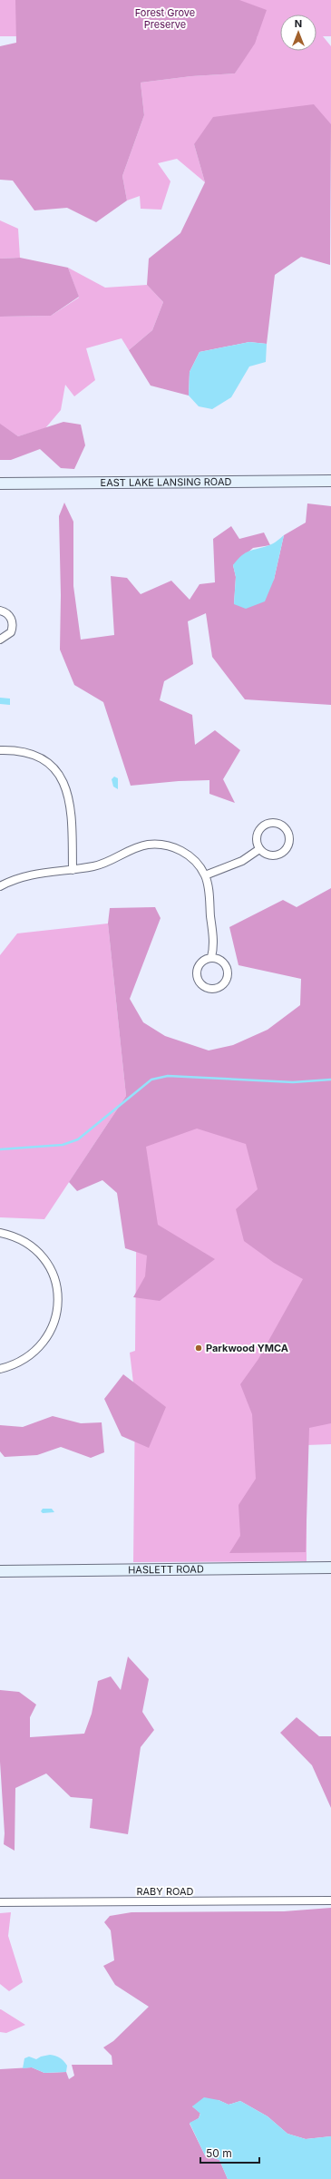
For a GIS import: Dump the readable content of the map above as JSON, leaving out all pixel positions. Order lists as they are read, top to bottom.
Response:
{
  "streets": {
    "street": ["EAST LAKE LANSING ROAD", "HASLETT ROAD", "RABY ROAD"]
  },
  "parks": ["Forest Grove Preserve"],
  "places": ["Parkwood YMCA"],
  "scale_bar": "50 m",
  "north": "top"
}
